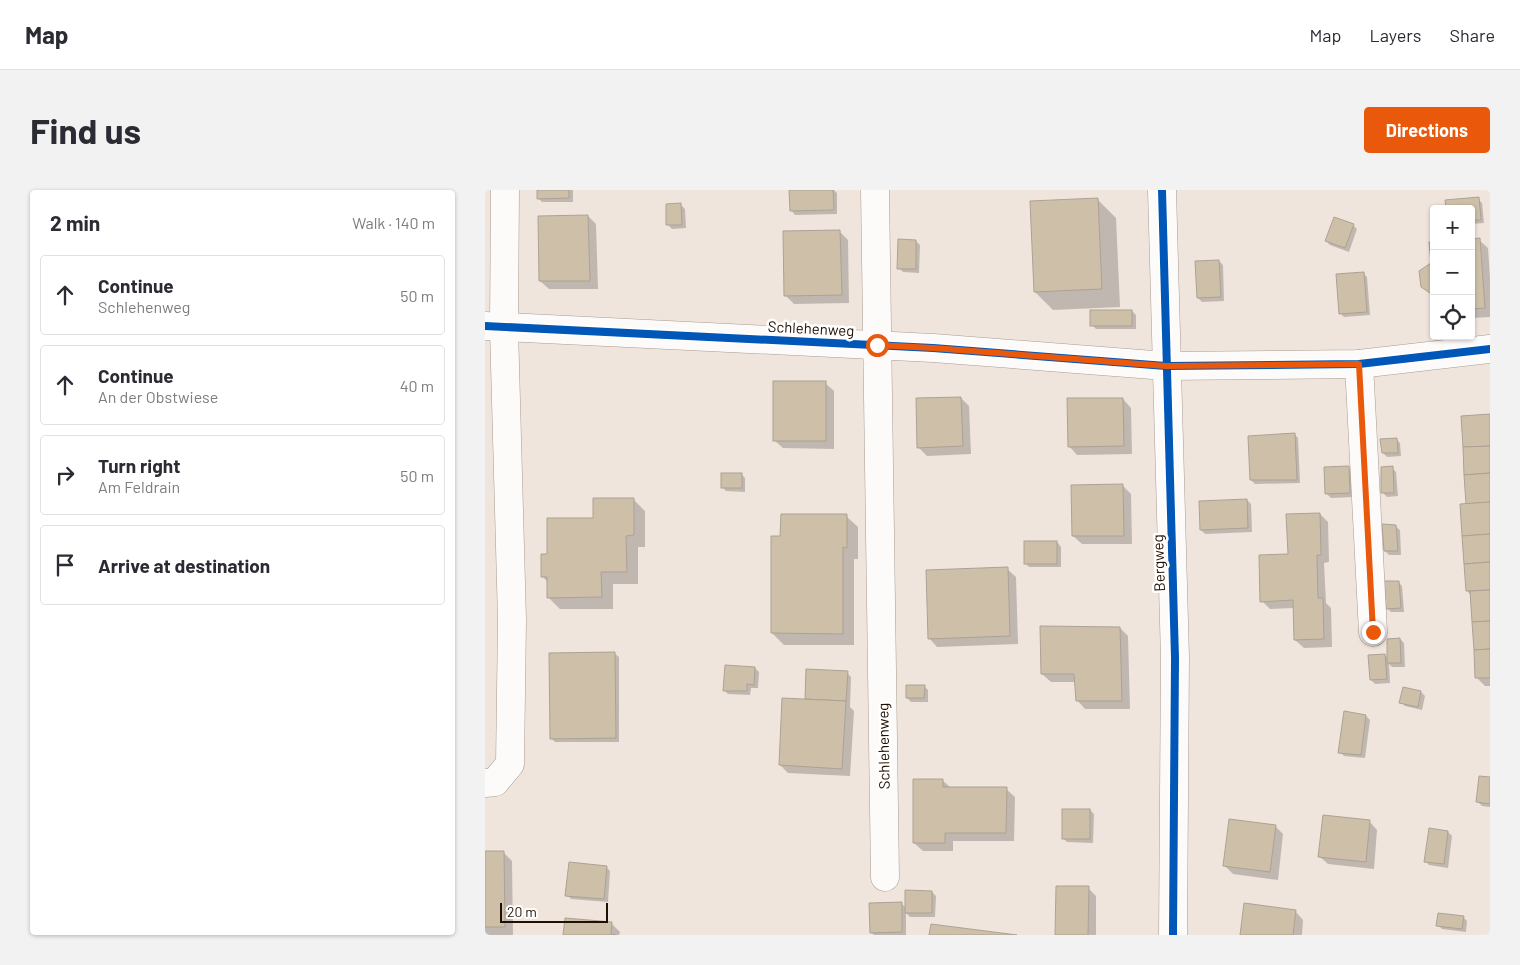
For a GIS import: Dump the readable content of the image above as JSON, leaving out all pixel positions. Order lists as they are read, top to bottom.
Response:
{
  "streets": {
    "street": ["Schlehenweg", "Bergweg"]
  },
  "crossings": [
    ["Schlehenweg", "Bergweg"]
  ],
  "scale_bar": "20 m",
  "page": {
    "header": "Map",
    "nav": ["Map", "Layers", "Share"],
    "buttons": "Directions",
    "title": "Find us",
    "heading": ["2 min", "Walk · 140 m"],
    "map_buttons": ["+", "−"],
    "list": [
      ["Continue", "Schlehenweg", "50 m"],
      ["Continue", "An der Obstwiese", "40 m"],
      ["Turn right", "Am Feldrain", "50 m"],
      "Arrive at destination"
    ],
    "scale": "20 m"
  }
}
